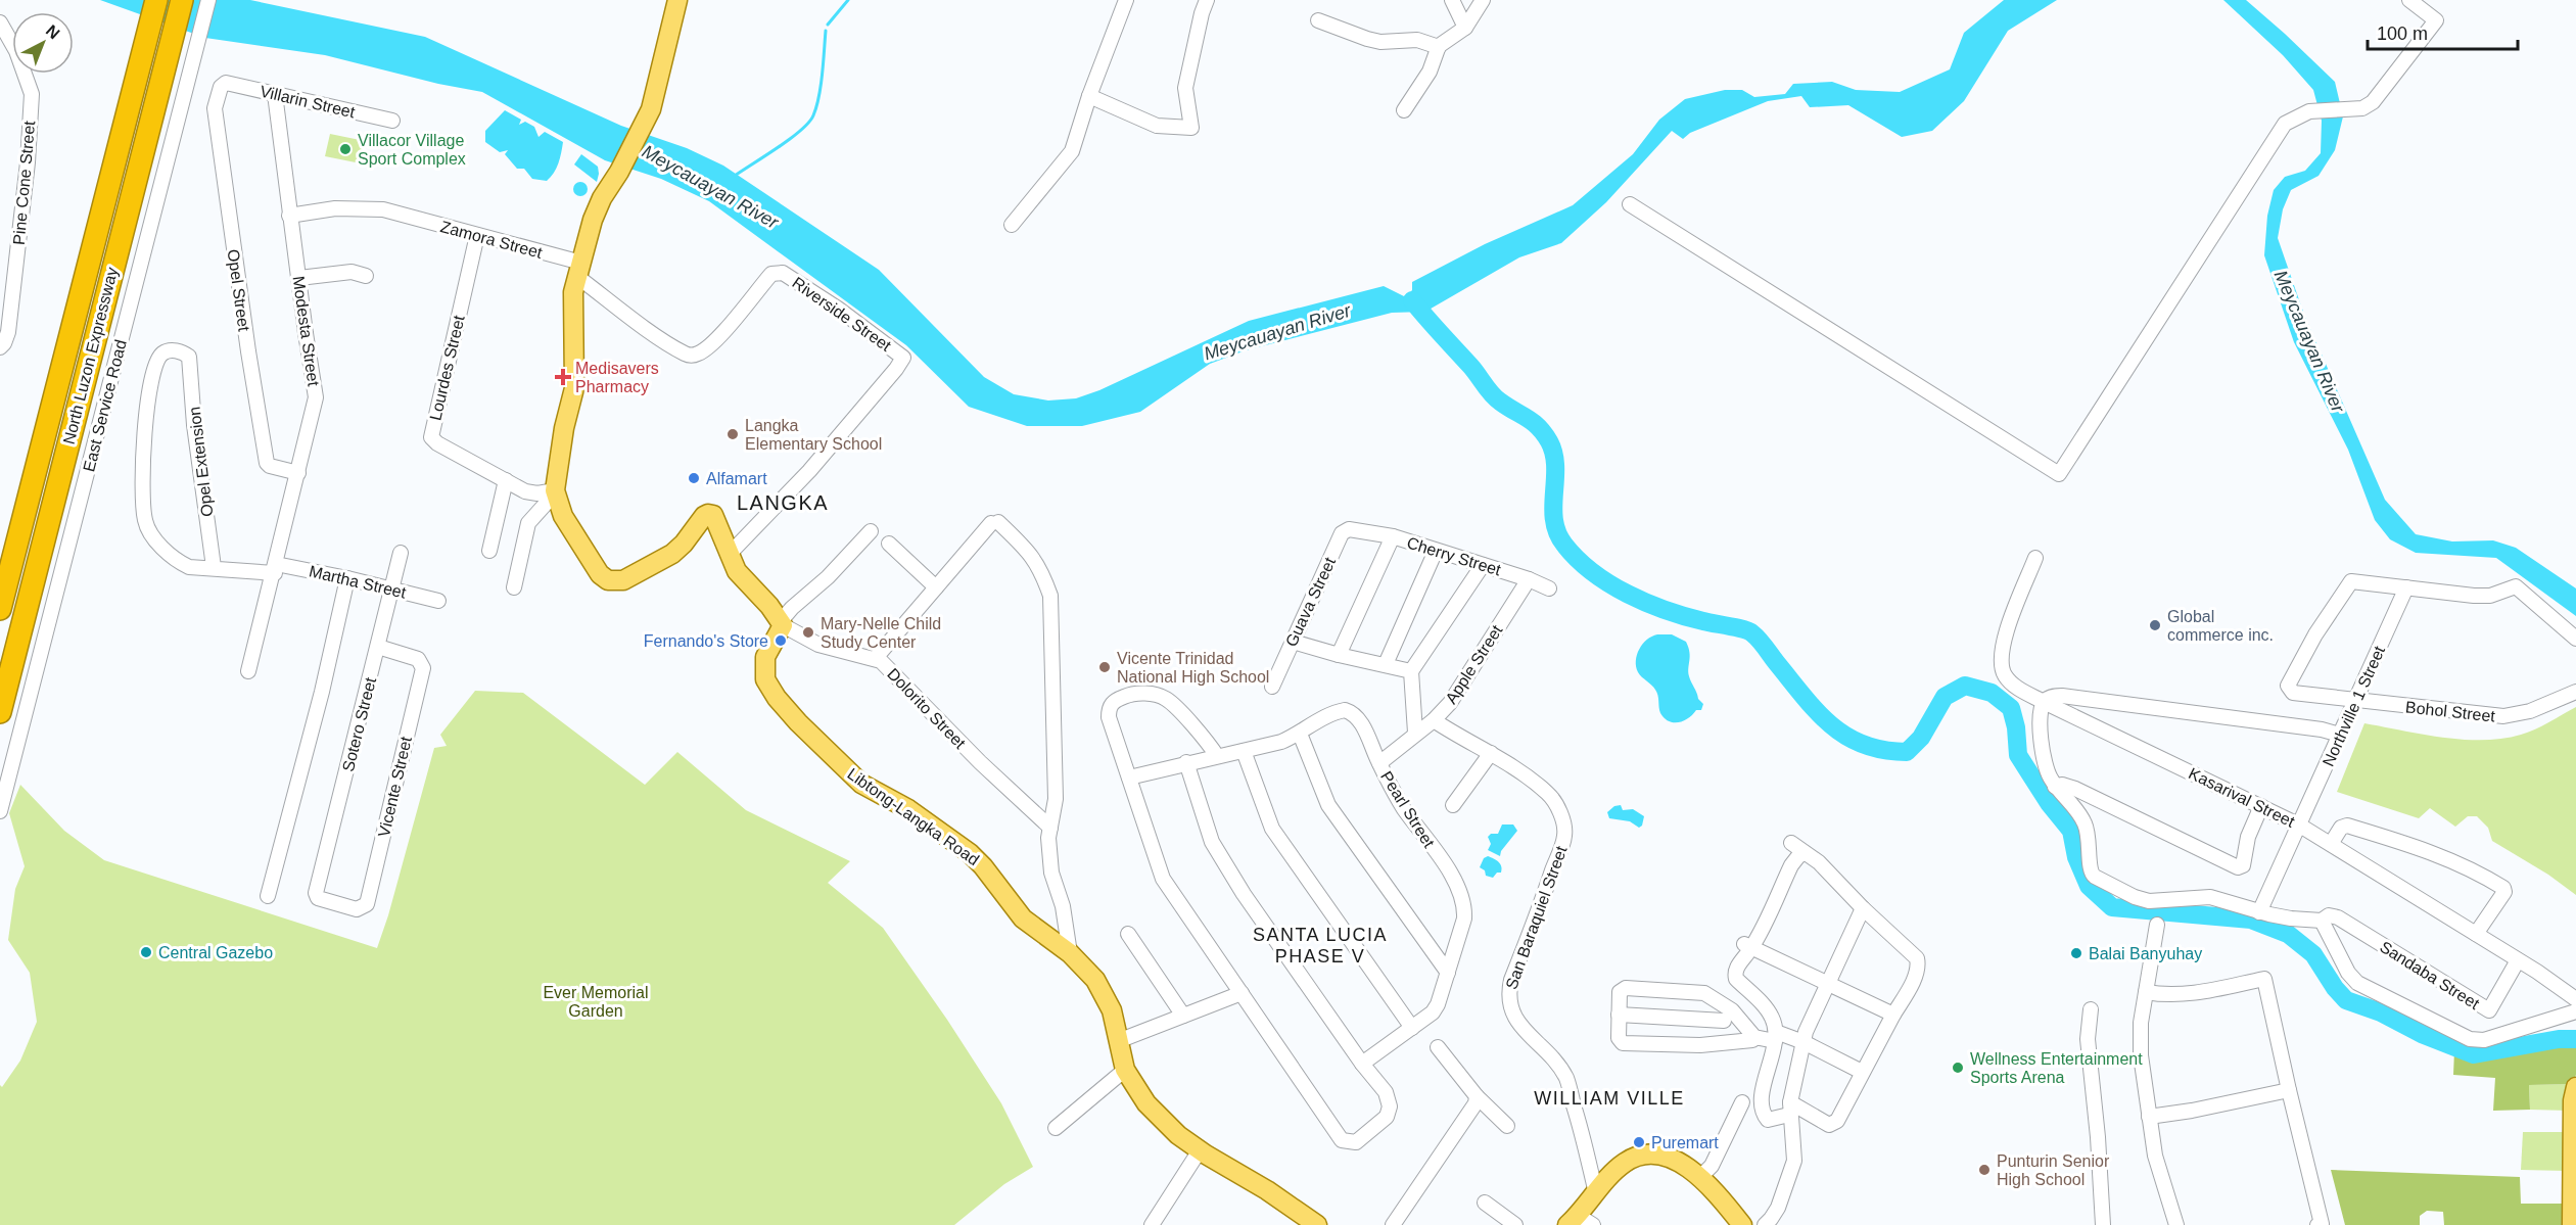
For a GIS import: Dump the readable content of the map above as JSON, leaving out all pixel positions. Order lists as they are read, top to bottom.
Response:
{
  "streets": {
    "highway": ["North Luzon Expressway"],
    "main road": ["Libtong-Langka Road"],
    "street": [
      "Villarin Street",
      "Pine Cone Street",
      "Zamora Street",
      "Opel Street",
      "Riverside Street",
      "Modesta Street",
      "Lourdes Street",
      "East Service Road",
      "Opel Extension",
      "Cherry Street",
      "Martha Street",
      "Guava Street",
      "Apple Street",
      "Northville 1 Street",
      "Dolorito Street",
      "Bohol Street",
      "Sotero Street",
      "Vicente Street",
      "Kasarival Street",
      "Pearl Street",
      "San Baraquiel Street",
      "Sandaba Street"
    ]
  },
  "crossings": [
    ["Villarin Street", "Opel Street"],
    ["Villarin Street", "Modesta Street"],
    ["Zamora Street", "Riverside Street"],
    ["Zamora Street", "Modesta Street"],
    ["Zamora Street", "Lourdes Street"],
    ["Opel Street", "Modesta Street"],
    ["Modesta Street", "Martha Street"],
    ["Opel Extension", "Martha Street"],
    ["Cherry Street", "Guava Street"],
    ["Cherry Street", "Apple Street"],
    ["Martha Street", "Sotero Street"],
    ["Apple Street", "Pearl Street"],
    ["Apple Street", "San Baraquiel Street"],
    ["Northville 1 Street", "Bohol Street"],
    ["Northville 1 Street", "Kasarival Street"],
    ["Dolorito Street", "Libtong-Langka Road"],
    ["Sotero Street", "Vicente Street"],
    ["Kasarival Street", "Sandaba Street"]
  ],
  "districts": ["LANGKA", "SANTA LUCIA PHASE V", "WILLIAM VILLE"],
  "water": ["Meycauayan River"],
  "parks": ["Ever Memorial Garden"],
  "places": {
    "other": [
      "Villacor Village Sport Complex",
      "Langka Elementary School",
      "Alfamart",
      "Global commerce inc.",
      "Mary-Nelle Child Study Center",
      "Fernando's Store",
      "Vicente Trinidad National High School",
      "Central Gazebo",
      "Balai Banyuhay",
      "Wellness Entertainment Sports Arena",
      "Puremart",
      "Punturin Senior High School"
    ],
    "health": ["Medisavers Pharmacy"]
  },
  "scale_bar": "100 m",
  "north": "top right"
}
